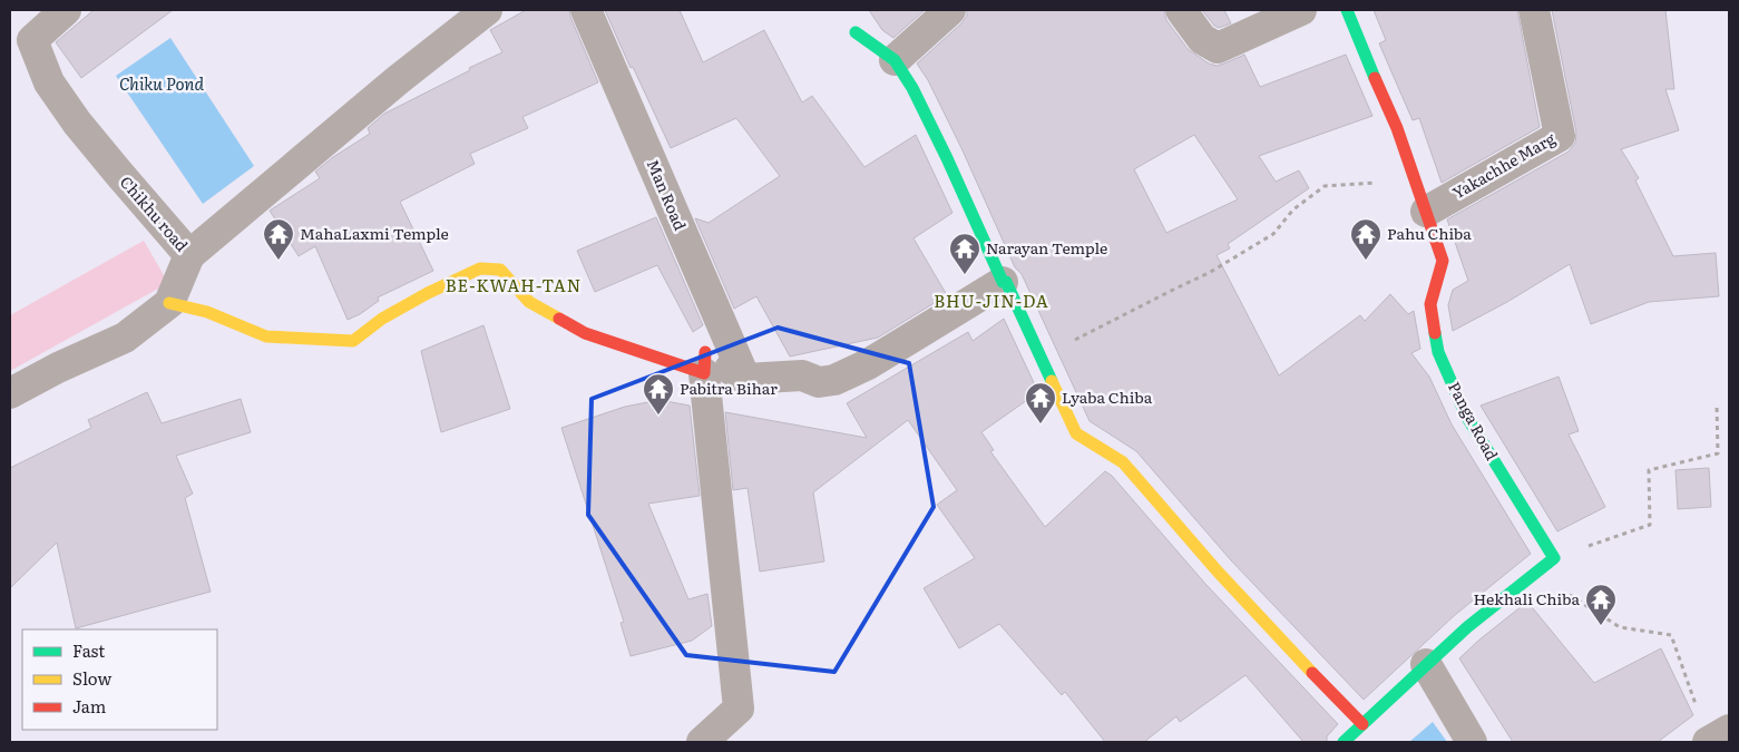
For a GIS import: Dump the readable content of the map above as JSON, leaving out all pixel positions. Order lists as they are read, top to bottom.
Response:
{
  "streets": {
    "street": [
      "Yakachhe Marg",
      "Man Road",
      "Chikhu road",
      "Panga Road"
    ]
  },
  "crossings": [
    ["Yakachhe Marg", "Panga Road"]
  ],
  "districts": ["BE-KWAH-TAN", "BHU-JIN-DA"],
  "water": ["Chiku Pond"],
  "places": {
    "temple": [
      "MahaLaxmi Temple",
      "Pahu Chiba",
      "Narayan Temple",
      "Pabitra Bihar",
      "Lyaba Chiba",
      "Hekhali Chiba"
    ]
  },
  "legend": ["Fast", "Slow", "Jam"]
}
